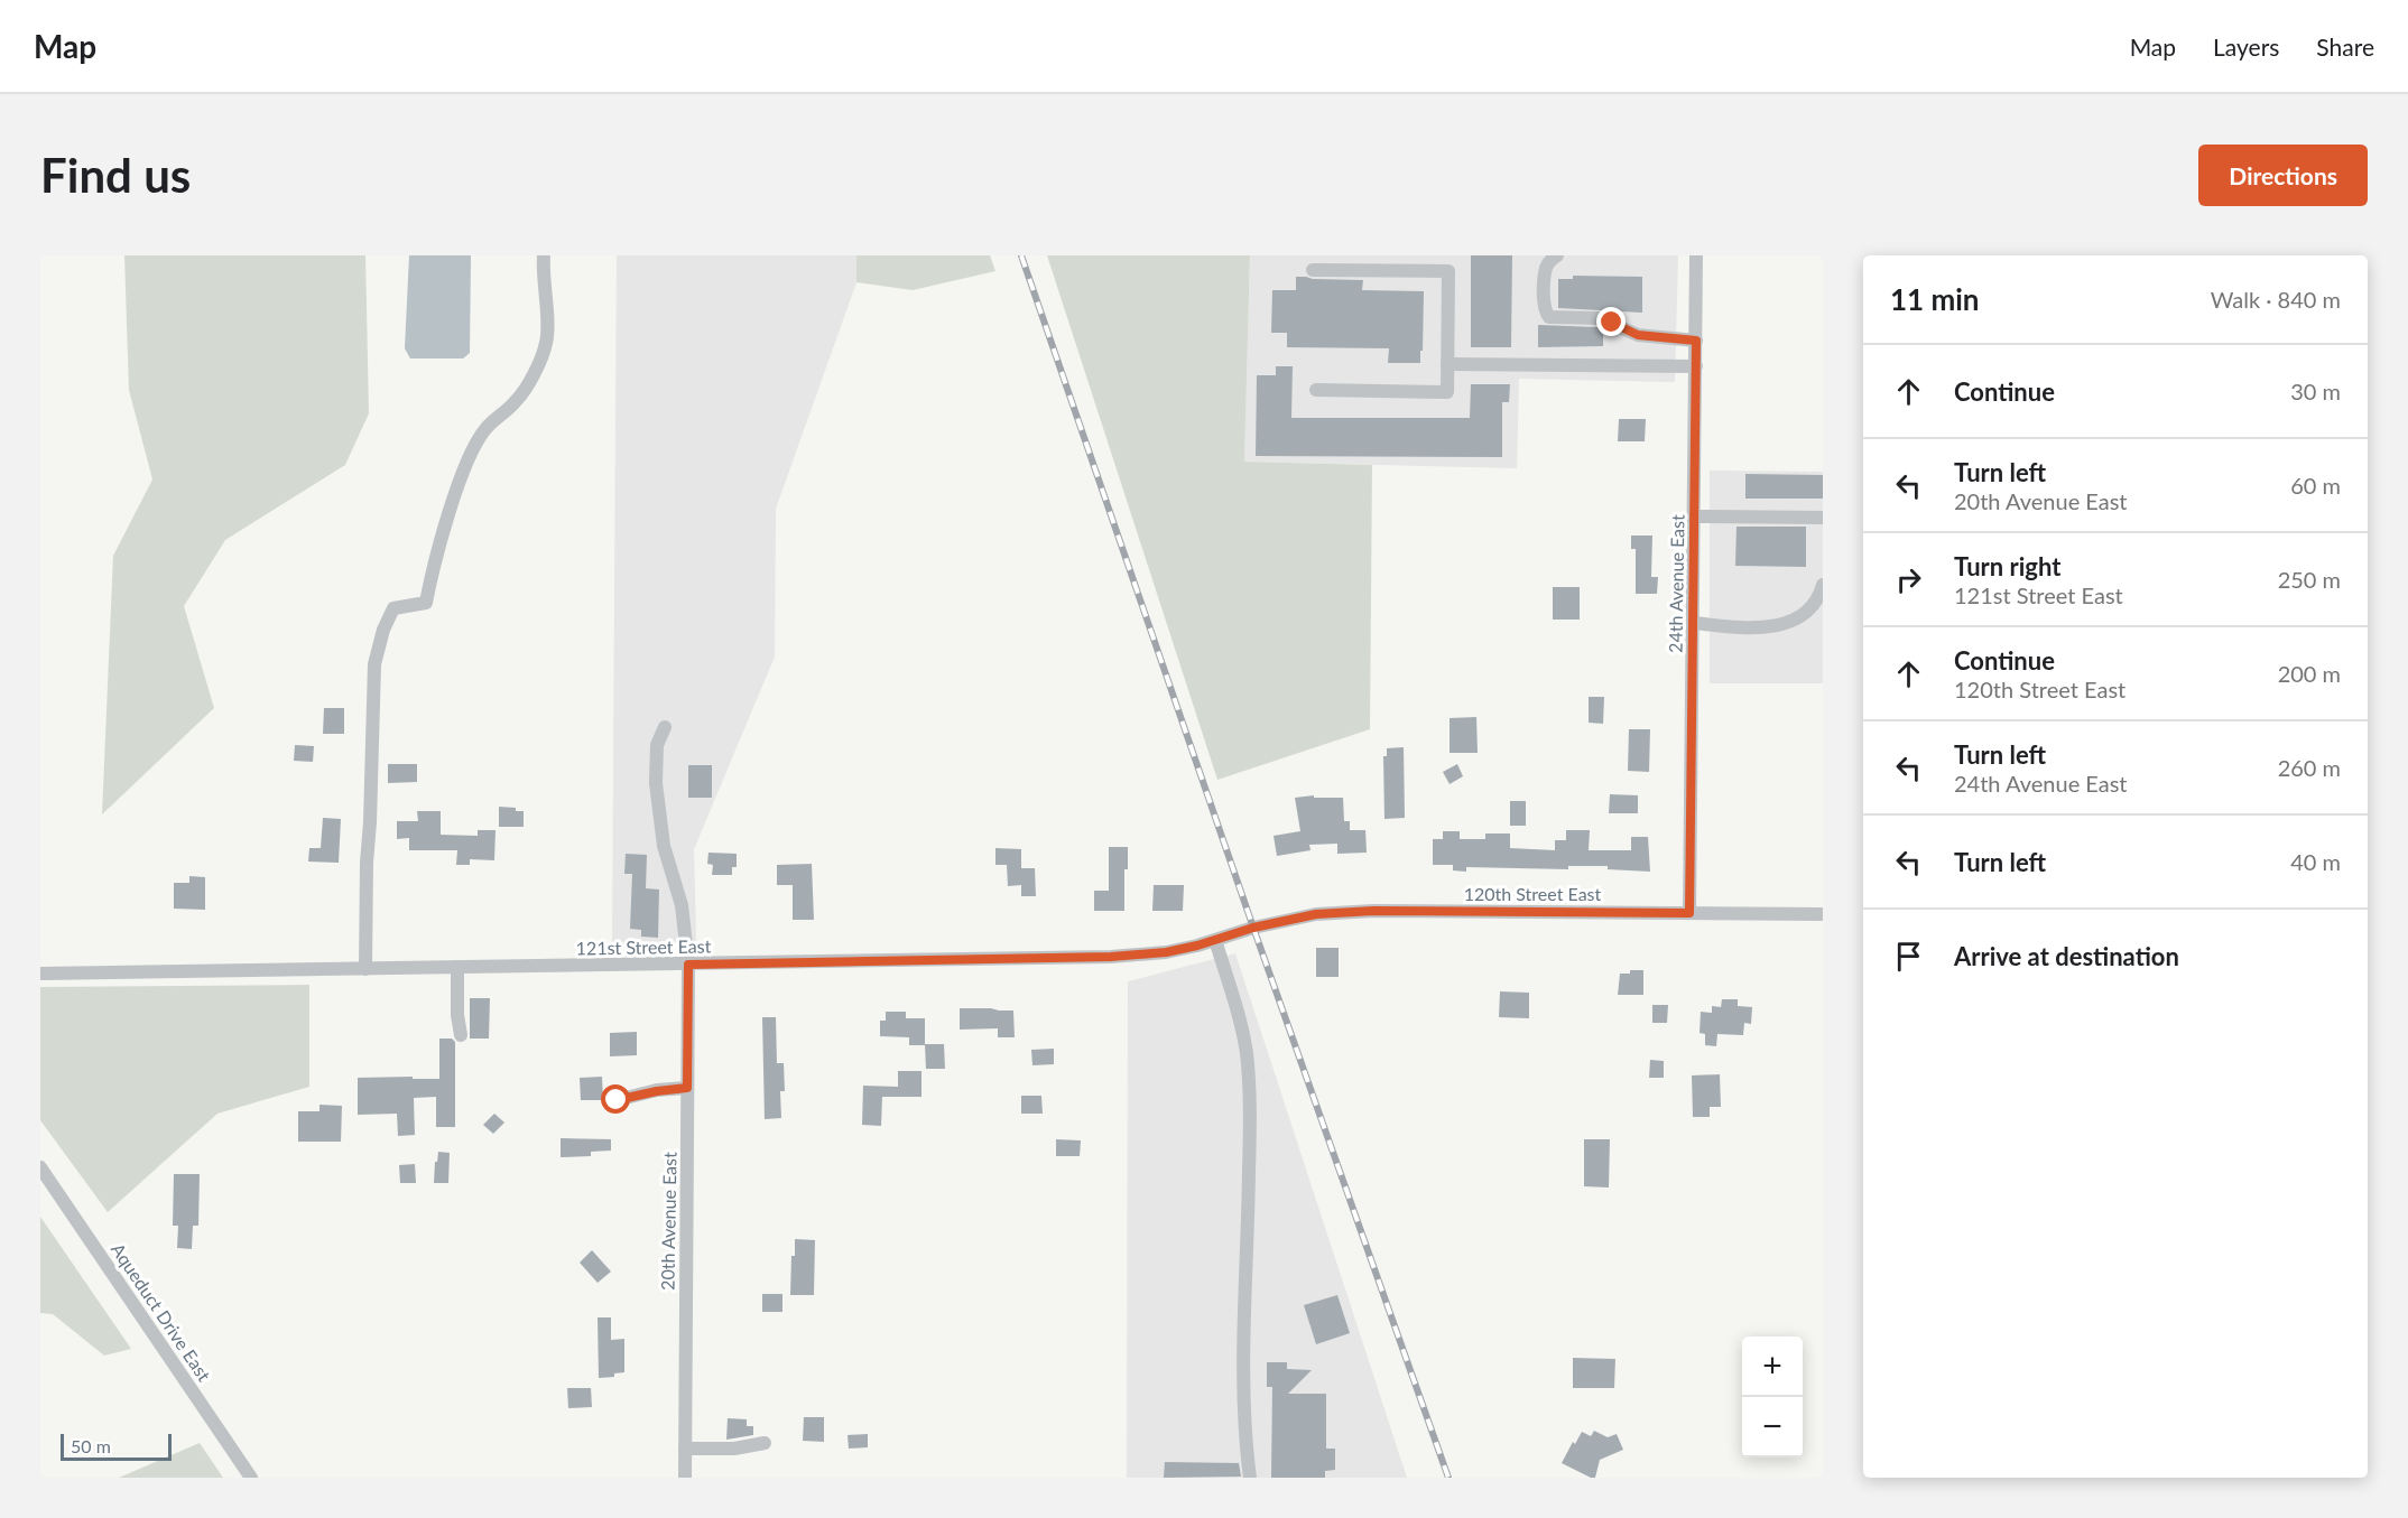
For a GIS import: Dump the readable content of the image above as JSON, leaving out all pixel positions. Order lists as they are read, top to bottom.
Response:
{
  "streets": {
    "street": [
      "24th Avenue East",
      "120th Street East",
      "121st Street East",
      "20th Avenue East",
      "Aqueduct Drive East"
    ]
  },
  "crossings": [
    ["24th Avenue East", "120th Street East"],
    ["120th Street East", "121st Street East"],
    ["121st Street East", "20th Avenue East"]
  ],
  "scale_bar": "50 m",
  "page": {
    "header": "Map",
    "nav": ["Map", "Layers", "Share"],
    "buttons": "Directions",
    "title": "Find us",
    "heading": ["11 min", "Walk · 840 m"],
    "list": [
      ["Continue", "30 m"],
      ["Turn left", "20th Avenue East", "60 m"],
      ["Turn right", "121st Street East", "250 m"],
      ["Continue", "120th Street East", "200 m"],
      ["Turn left", "24th Avenue East", "260 m"],
      ["Turn left", "40 m"],
      "Arrive at destination"
    ],
    "map_buttons": ["+", "−"],
    "scale": "50 m"
  }
}
